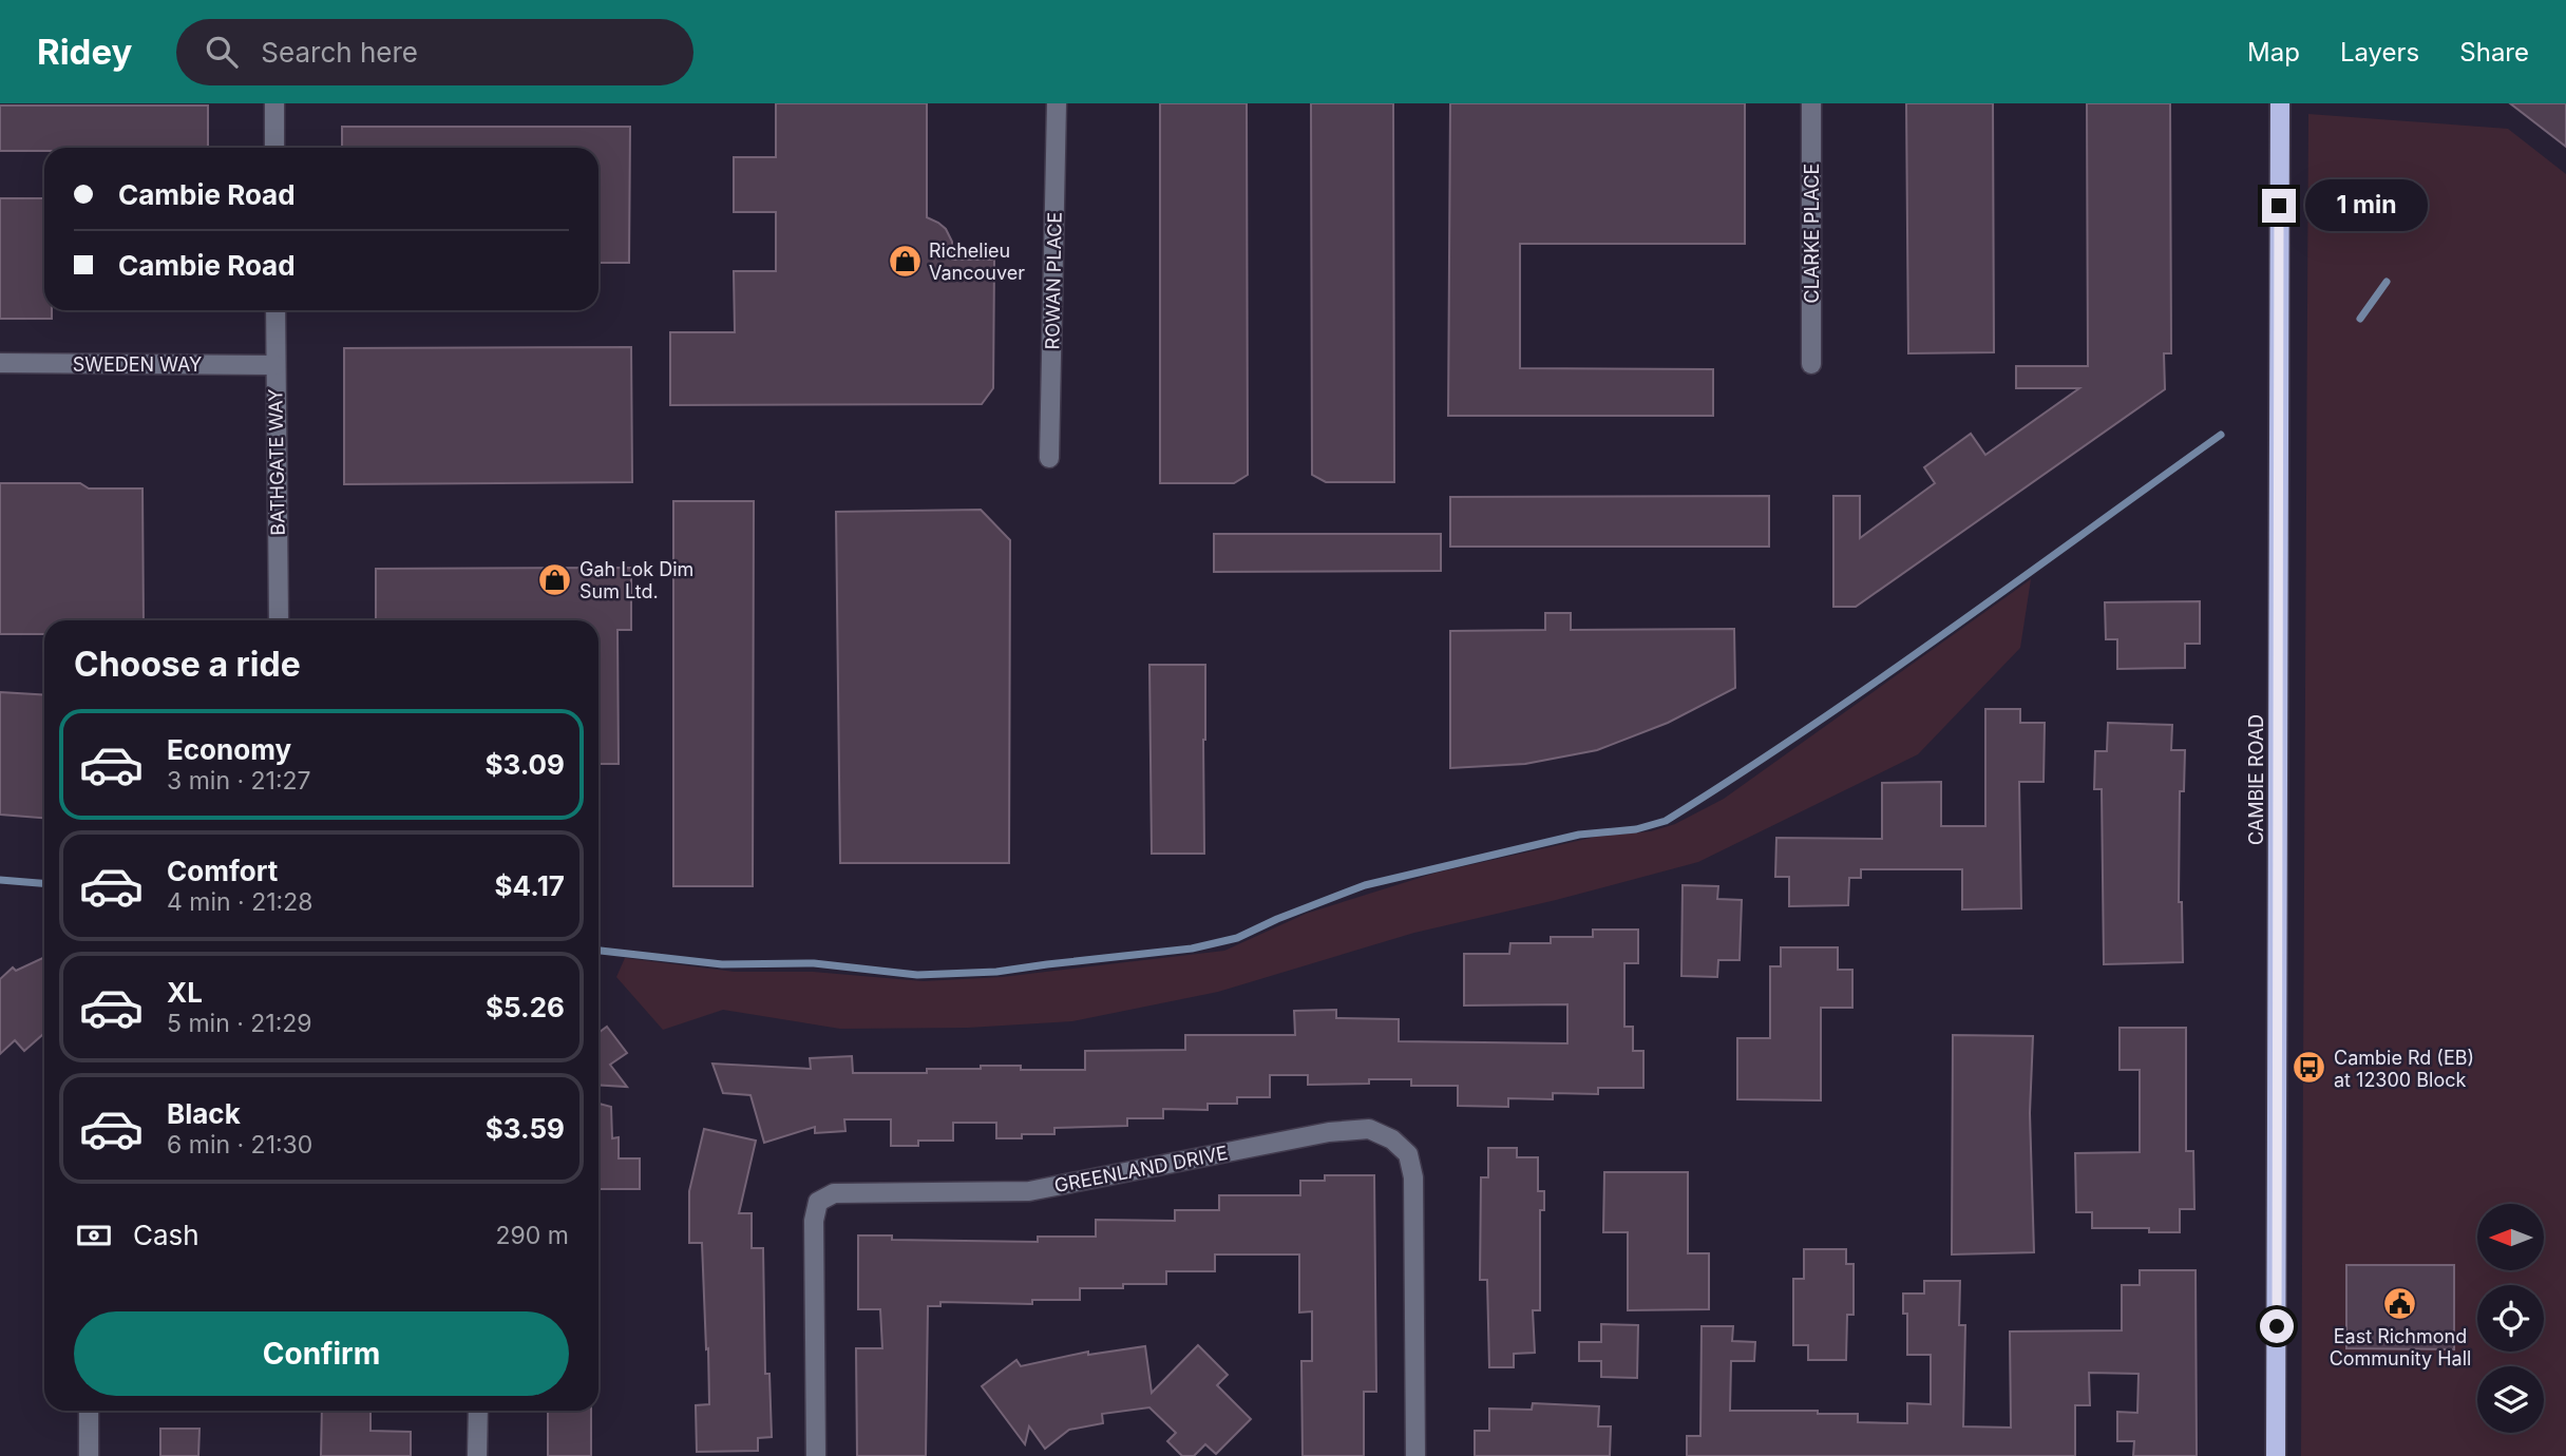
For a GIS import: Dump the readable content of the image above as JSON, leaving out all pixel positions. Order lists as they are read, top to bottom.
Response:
{
  "streets": {
    "main road": ["CAMBIE ROAD"],
    "street": [
      "CLARKE PLACE",
      "ROWAN PLACE",
      "SWEDEN WAY",
      "BATHGATE WAY",
      "GREENLAND DRIVE"
    ]
  },
  "crossings": [
    ["SWEDEN WAY", "BATHGATE WAY"]
  ],
  "places": {
    "shop": ["Richelieu Vancouver", "Gah Lok Dim Sum Ltd."],
    "bus stop": ["Cambie Rd (EB) at 12300 Block"],
    "public building": ["East Richmond Community Hall"]
  },
  "north": "left",
  "page": {
    "header": "Ridey",
    "search": "Search here",
    "nav": ["Map", "Layers", "Share"],
    "banner": ["Cambie Road", "Cambie Road"],
    "bubble": "1 min",
    "heading": "Choose a ride",
    "list": [
      {
        "name": "Economy",
        "note": "3 min · 21:27",
        "value": "$3.09"
      },
      {
        "name": "Comfort",
        "note": "4 min · 21:28",
        "value": "$4.17"
      },
      {
        "name": "XL",
        "note": "5 min · 21:29",
        "value": "$5.26"
      },
      {
        "name": "Black",
        "note": "6 min · 21:30",
        "value": "$3.59"
      }
    ],
    "pay": ["Cash", "290 m"],
    "buttons": "Confirm"
  }
}
